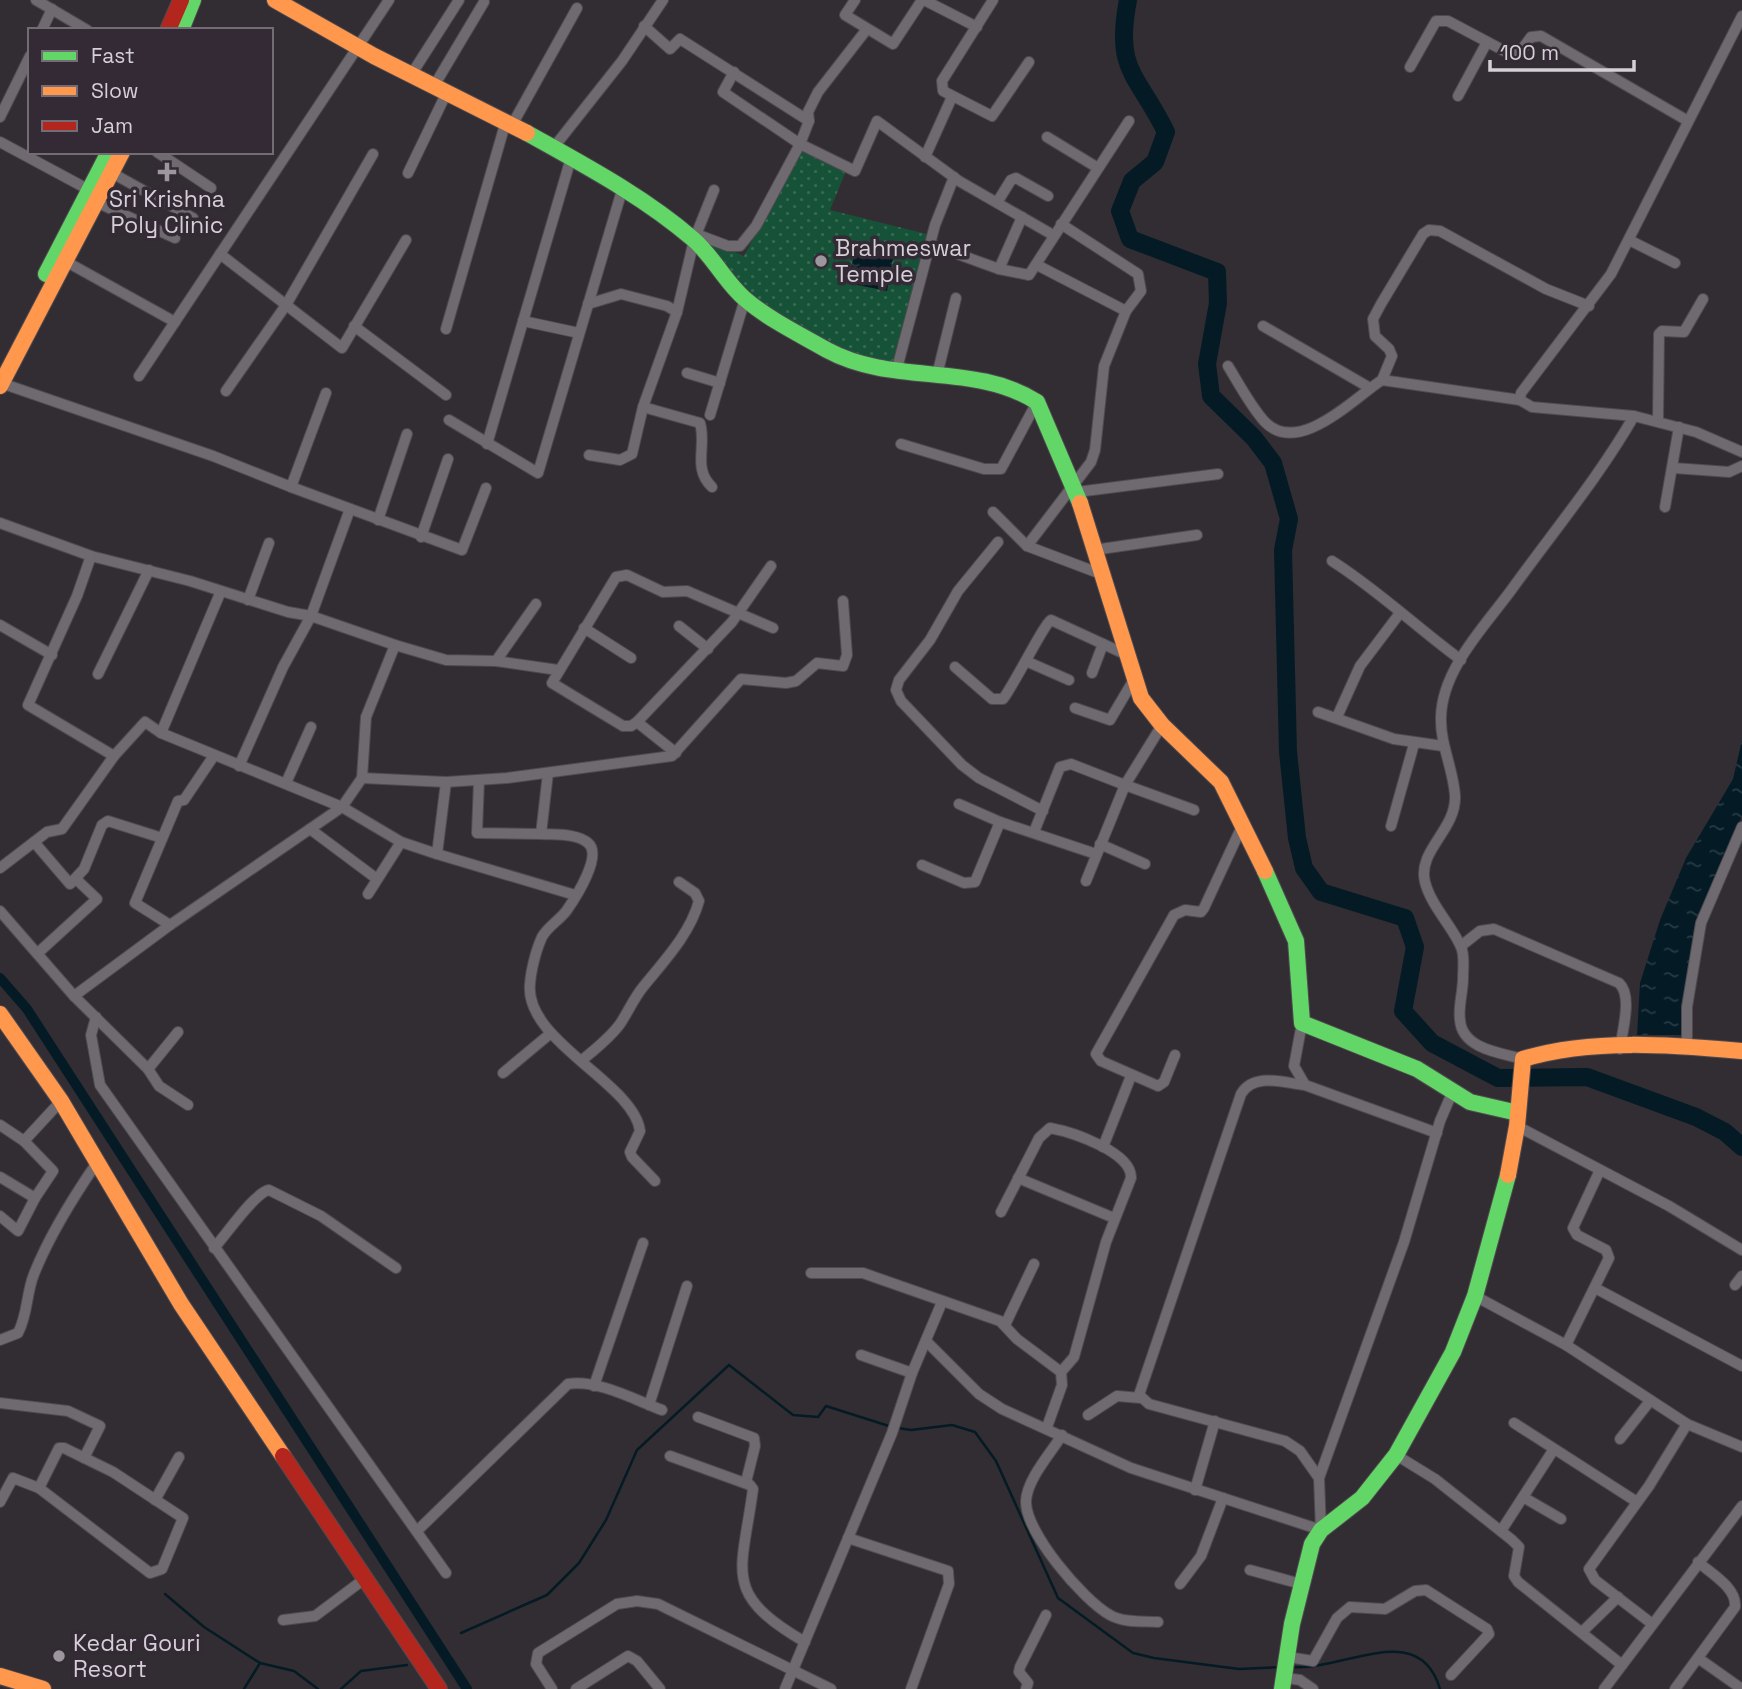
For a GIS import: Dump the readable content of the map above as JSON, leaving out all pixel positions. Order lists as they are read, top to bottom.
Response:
{
  "places": {
    "health": ["Sri Krishna Poly Clinic"],
    "other": ["Brahmeswar Temple", "Kedar Gouri Resort"]
  },
  "legend": ["Fast", "Slow", "Jam"],
  "scale_bar": "100 m"
}
